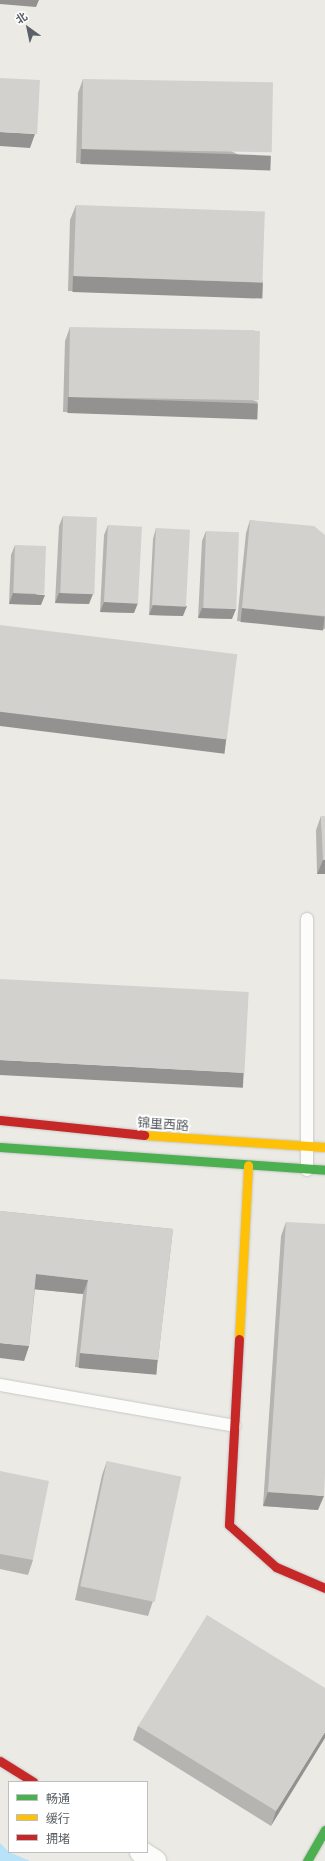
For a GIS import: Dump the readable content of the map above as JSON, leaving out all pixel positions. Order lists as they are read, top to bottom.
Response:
{
  "streets": {
    "main road": ["锦里西路"]
  },
  "legend": ["畅通", "缓行", "拥堵"],
  "north": "top left"
}
